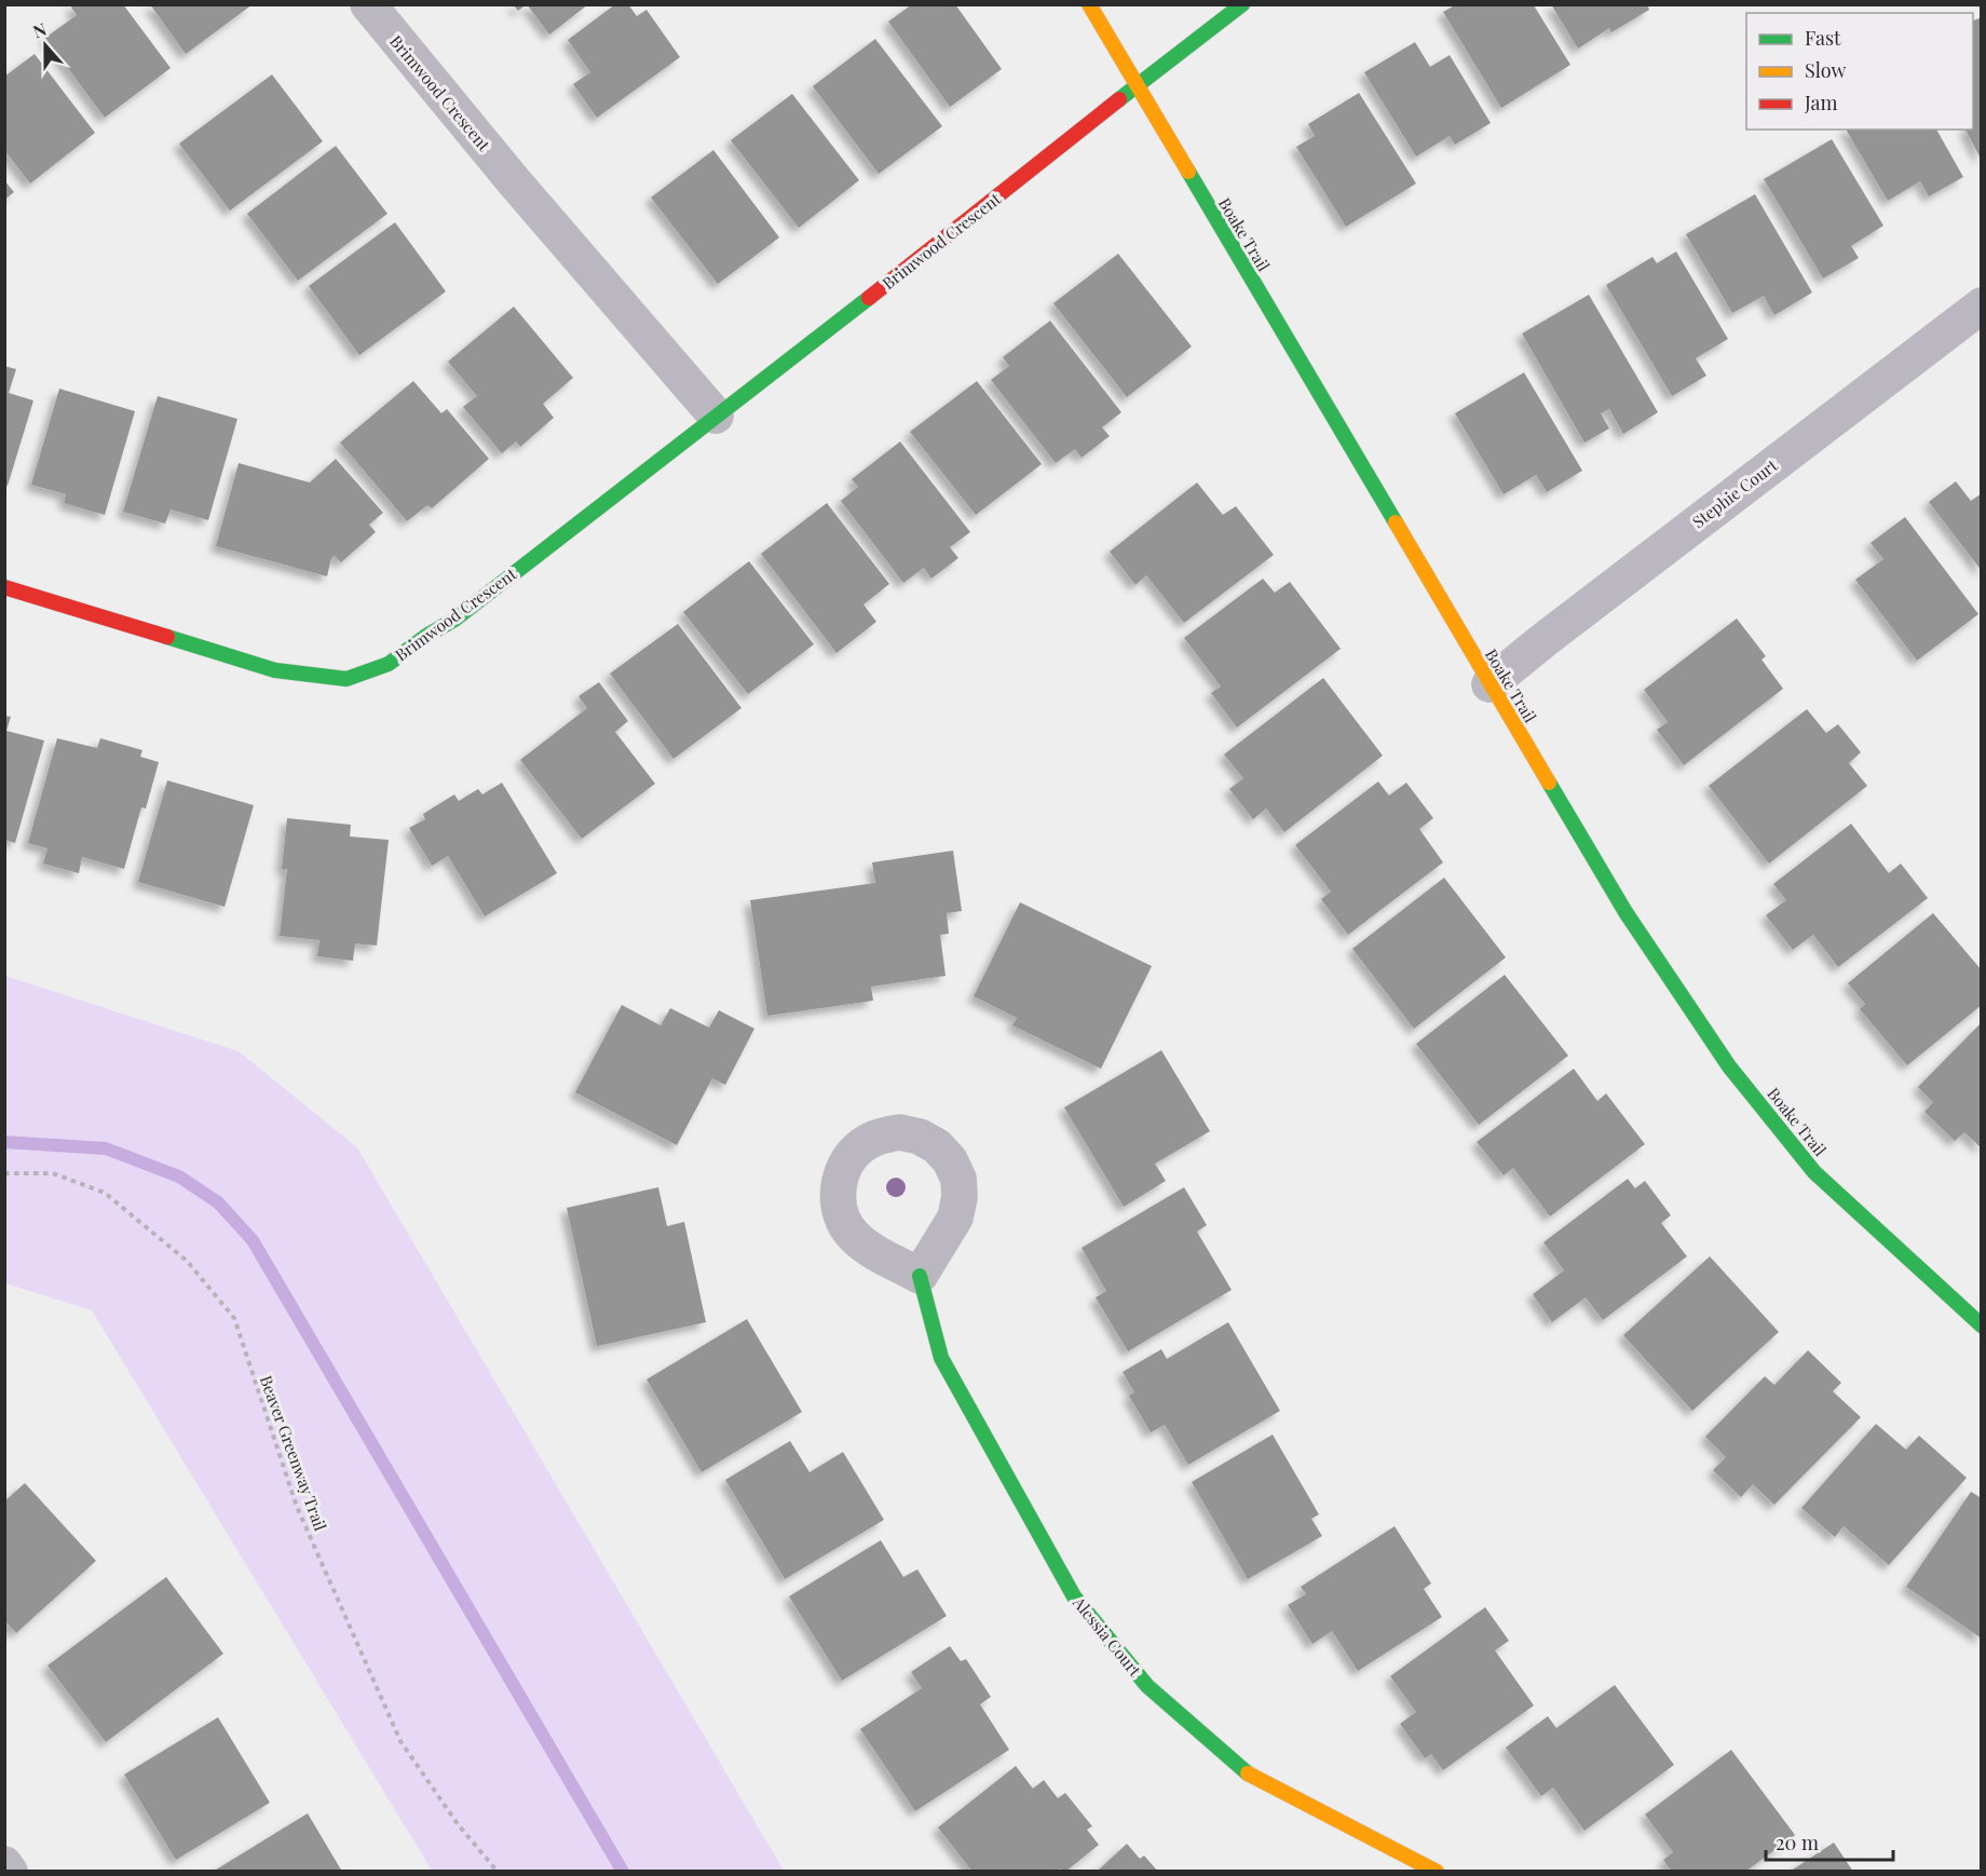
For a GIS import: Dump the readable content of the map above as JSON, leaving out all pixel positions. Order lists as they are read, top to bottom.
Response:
{
  "streets": {
    "street": [
      "Brimwood Crescent",
      "Boake Trail",
      "Stephie Court",
      "Alessia Court"
    ],
    "path": ["Beaver Greenway Trail"]
  },
  "crossings": [
    ["Brimwood Crescent", "Boake Trail"],
    ["Boake Trail", "Stephie Court"]
  ],
  "legend": ["Fast", "Slow", "Jam"],
  "scale_bar": "20 m",
  "north": "top"
}
